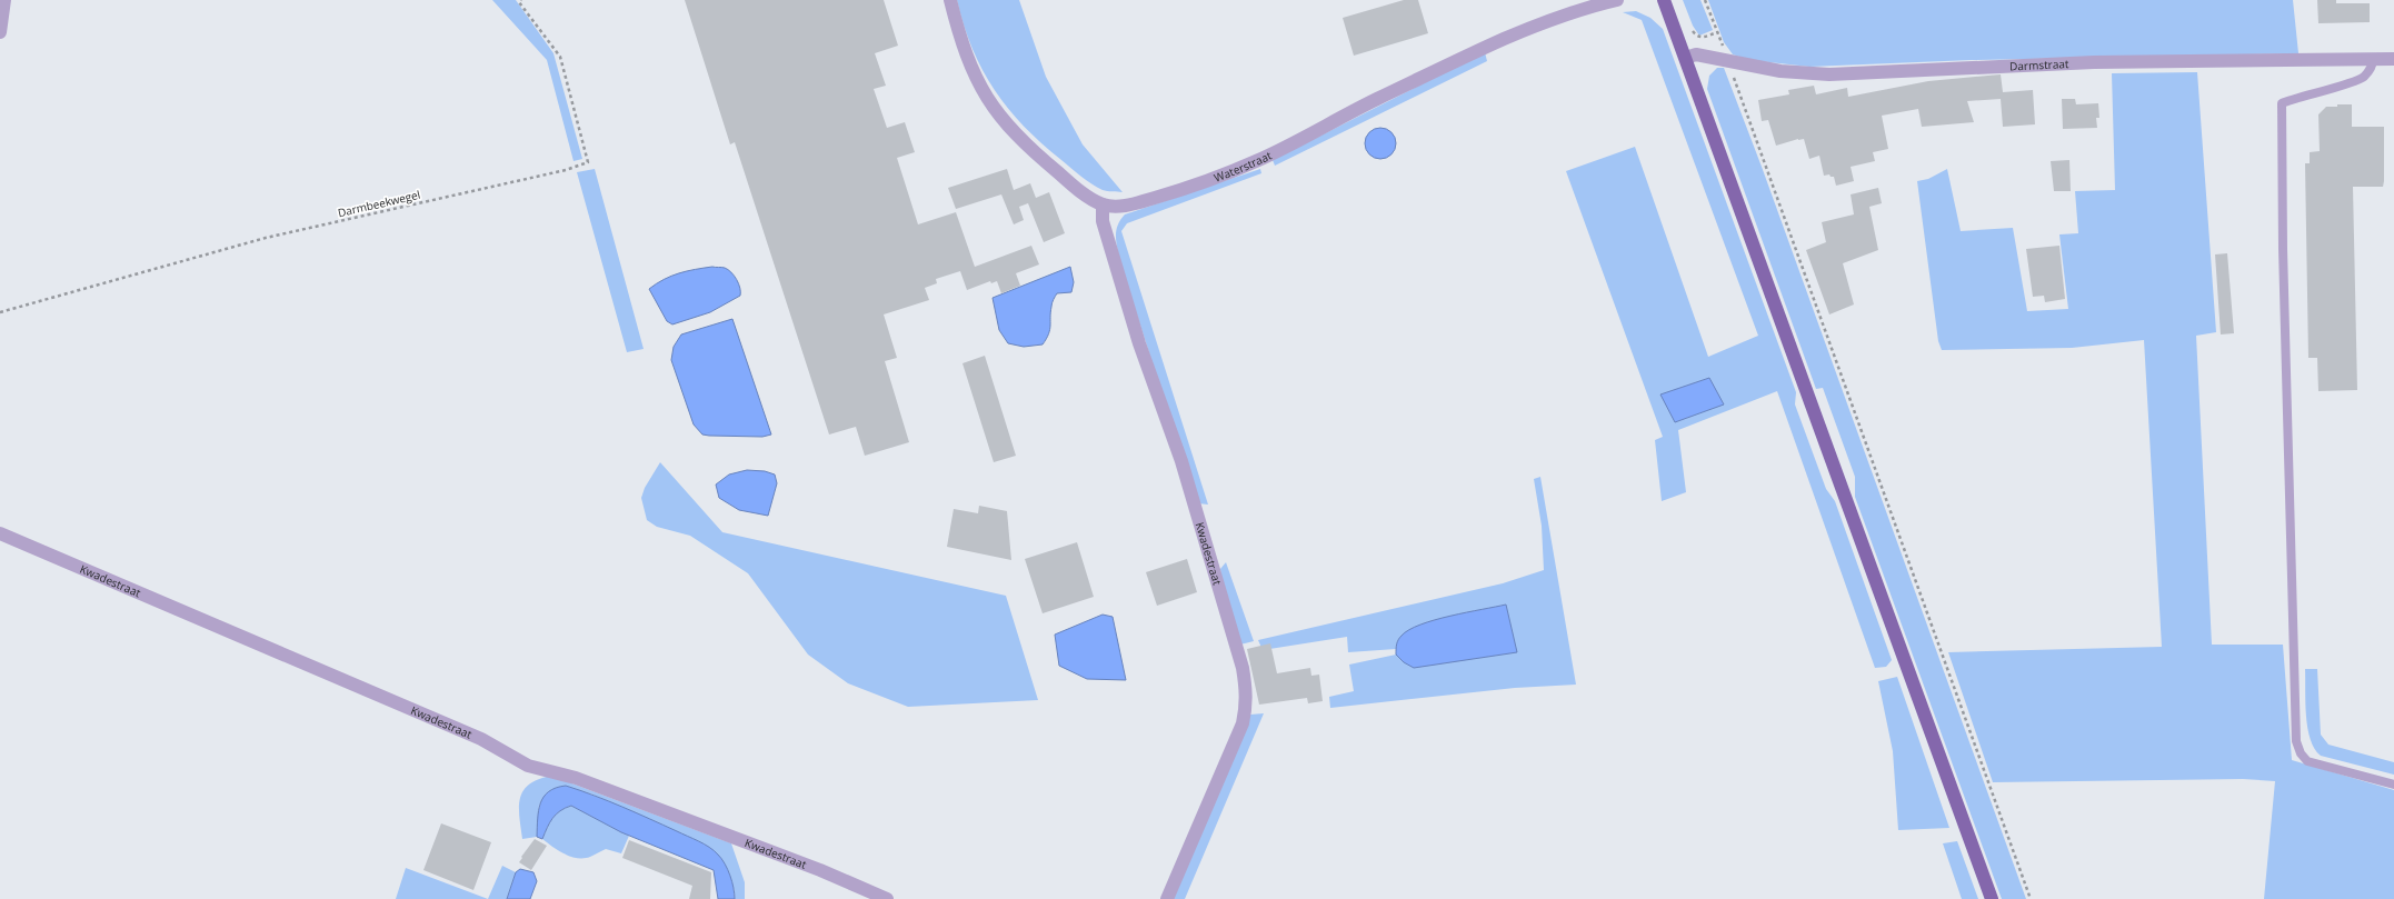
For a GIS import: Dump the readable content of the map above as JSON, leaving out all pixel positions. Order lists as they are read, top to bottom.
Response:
{
  "streets": {
    "street": ["Darmstraat", "Waterstraat", "Kwadestraat"],
    "path": ["Darmbeekwegel"]
  },
  "crossings": [
    ["Waterstraat", "Kwadestraat"]
  ]
}
